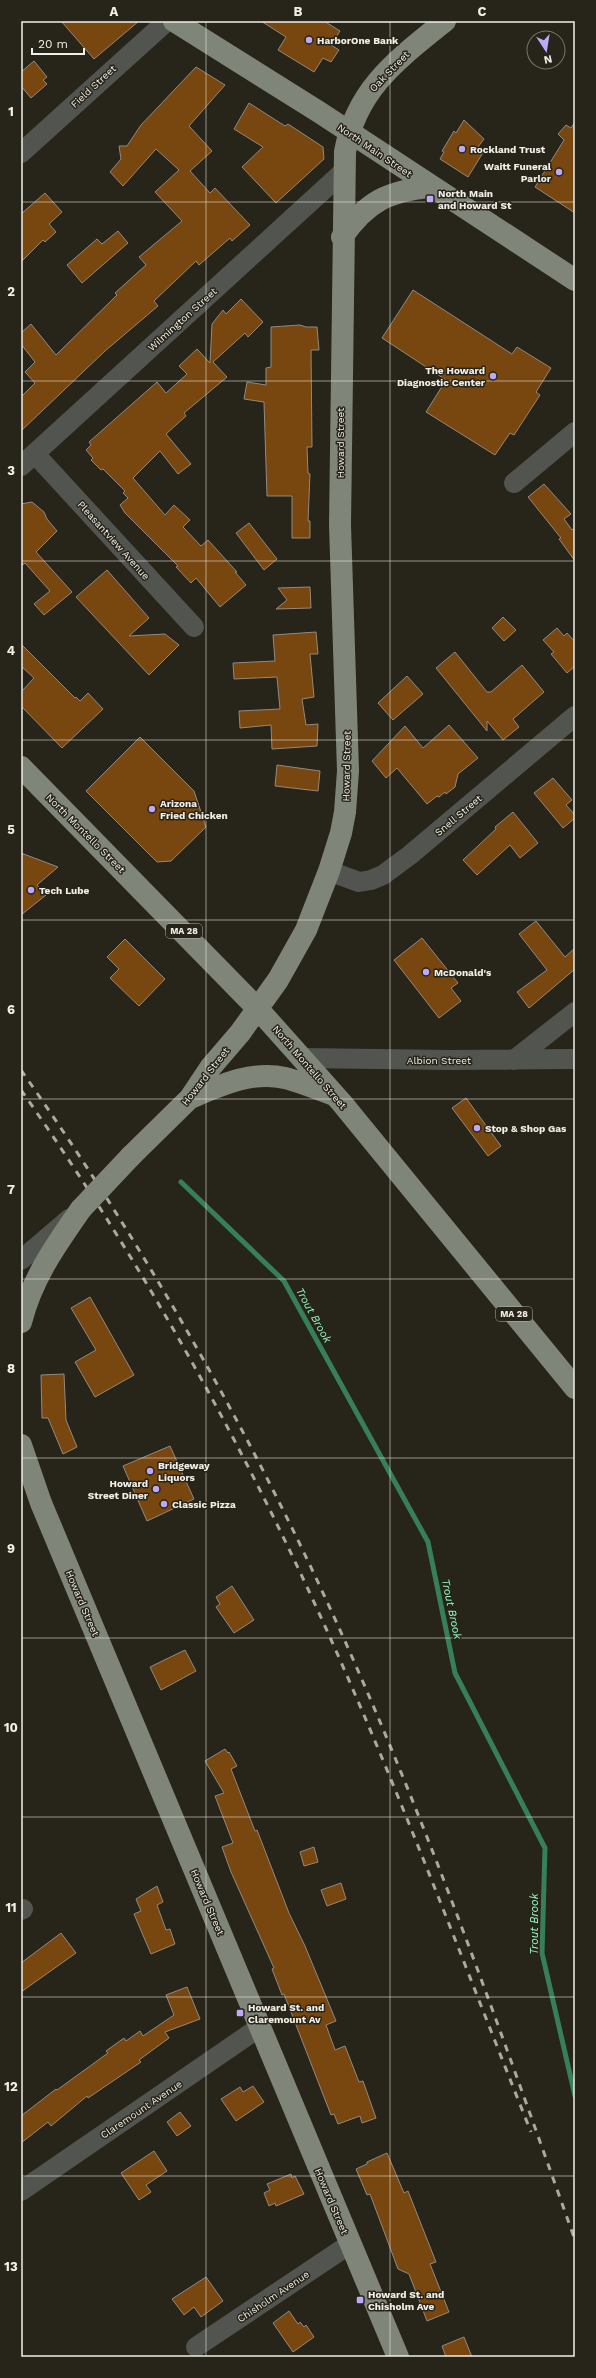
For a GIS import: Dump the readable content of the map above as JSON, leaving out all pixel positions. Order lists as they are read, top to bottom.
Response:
{
  "streets": {
    "main road": [
      "Oak Street",
      "North Main Street",
      "Howard Street",
      "North Montello Street",
      "MA 28"
    ],
    "street": [
      "Field Street",
      "Wilmington Street",
      "Pleasantview Avenue",
      "Snell Street",
      "Albion Street",
      "Claremount Avenue",
      "Chisholm Avenue"
    ]
  },
  "crossings": [
    ["Oak Street", "North Main Street"],
    ["Oak Street", "Howard Street"],
    ["North Main Street", "Howard Street"],
    ["Wilmington Street", "Howard Street"],
    ["Wilmington Street", "Pleasantview Avenue"],
    ["Howard Street", "Snell Street"],
    ["Howard Street", "North Montello Street"],
    ["Howard Street", "Claremount Avenue"],
    ["Howard Street", "Chisholm Avenue"],
    ["North Montello Street", "Albion Street"]
  ],
  "water": ["Trout Brook"],
  "places": {
    "other": [
      "HarborOne Bank",
      "Rockland Trust",
      "Waitt Funeral Parlor",
      "The Howard Diagnostic Center",
      "Arizona Fried Chicken",
      "Tech Lube",
      "McDonald's",
      "Stop & Shop Gas",
      "Bridgeway Liquors",
      "Howard Street Diner",
      "Classic Pizza"
    ],
    "transit": ["North Main and Howard St", "Howard St. and Claremount Av", "Howard St. and Chisholm Ave"]
  },
  "scale_bar": "20 m",
  "north": "bottom",
  "grid": {
    "columns": ["A", "B", "C"],
    "rows": [
      "1",
      "2",
      "3",
      "4",
      "5",
      "6",
      "7",
      "8",
      "9",
      "10",
      "11",
      "12",
      "13"
    ]
  }
}
